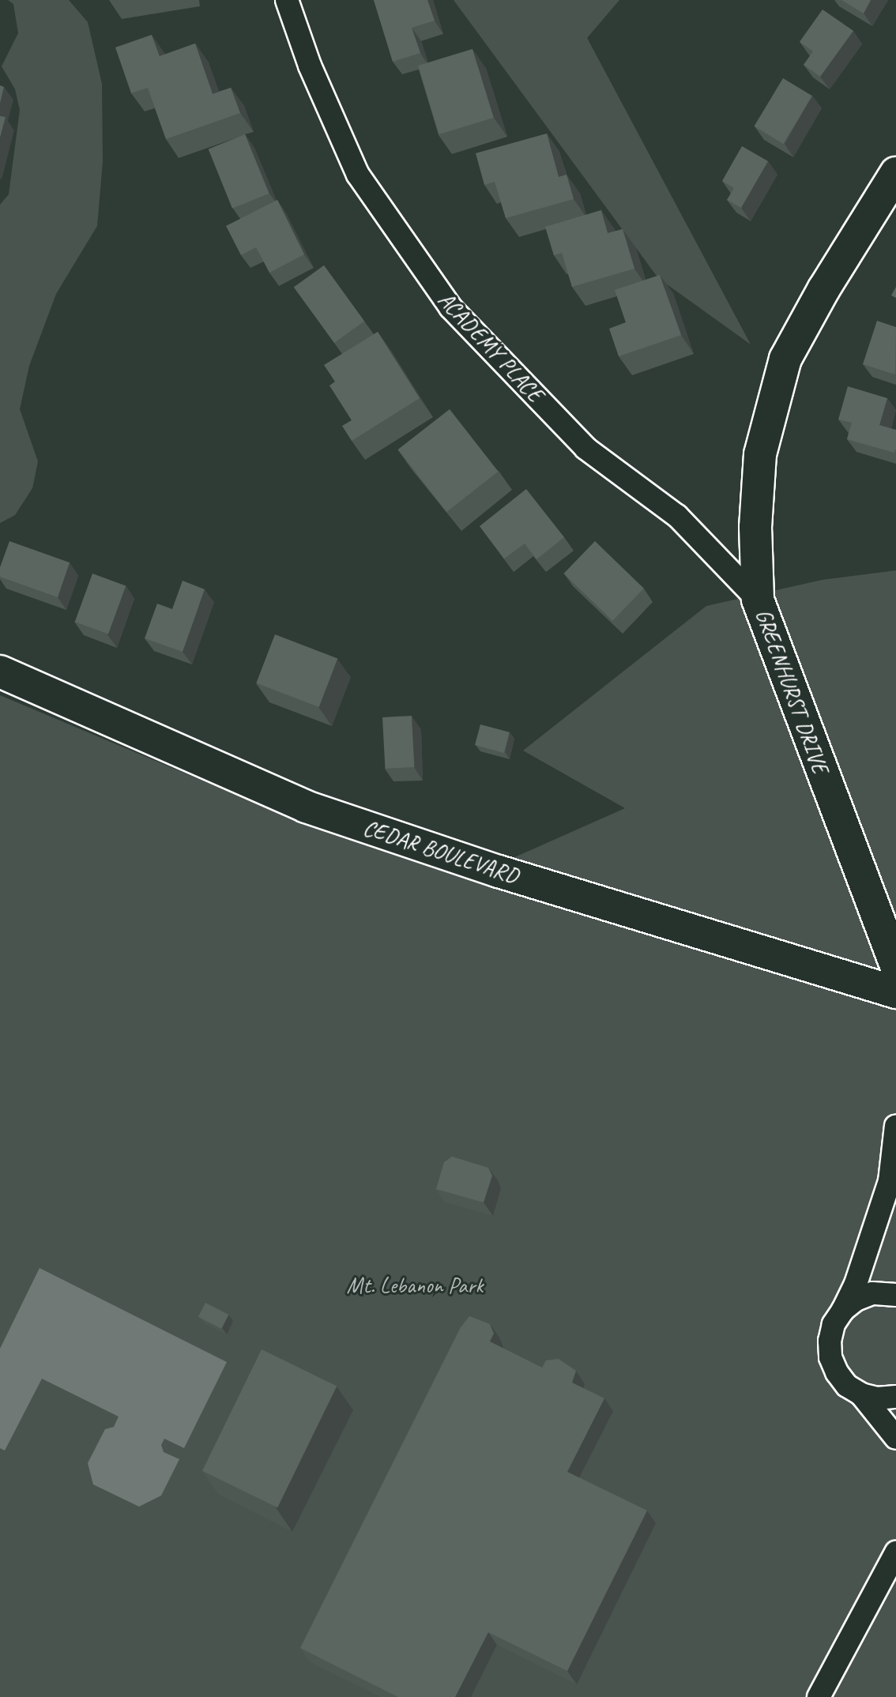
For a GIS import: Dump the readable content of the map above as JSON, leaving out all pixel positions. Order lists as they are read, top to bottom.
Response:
{
  "streets": {
    "street": ["ACADEMY PLACE", "GREENHURST DRIVE", "CEDAR BOULEVARD"]
  },
  "crossings": [
    ["ACADEMY PLACE", "GREENHURST DRIVE"]
  ],
  "parks": ["Mt. Lebanon Park"]
}
